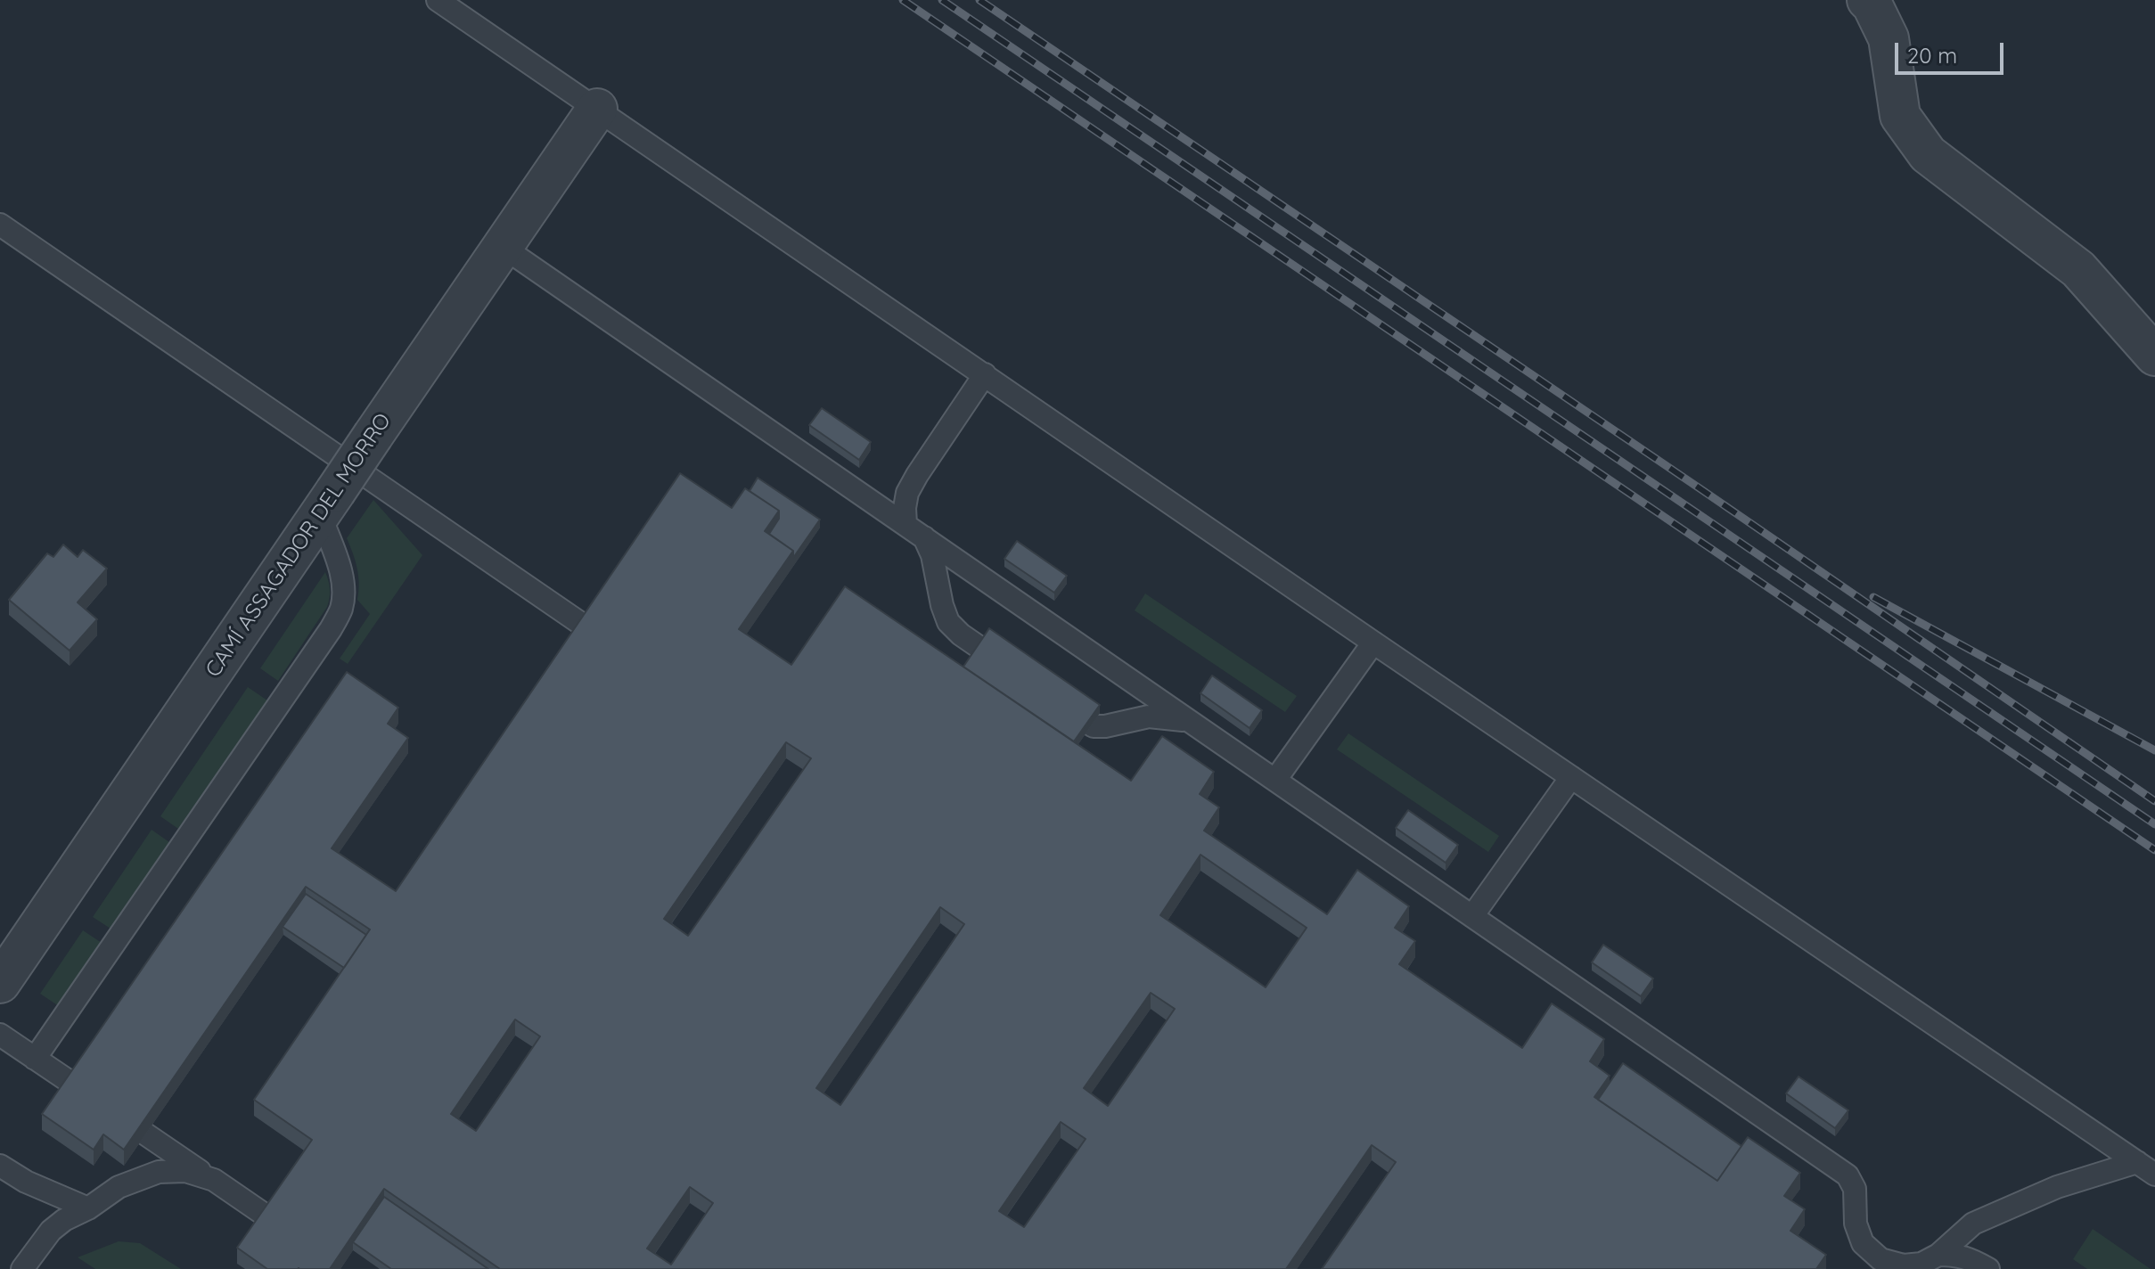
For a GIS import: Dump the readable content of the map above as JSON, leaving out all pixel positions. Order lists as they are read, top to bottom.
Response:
{
  "streets": {
    "street": ["CAMÍ ASSAGADOR DEL MORRO"]
  },
  "scale_bar": "20 m"
}
